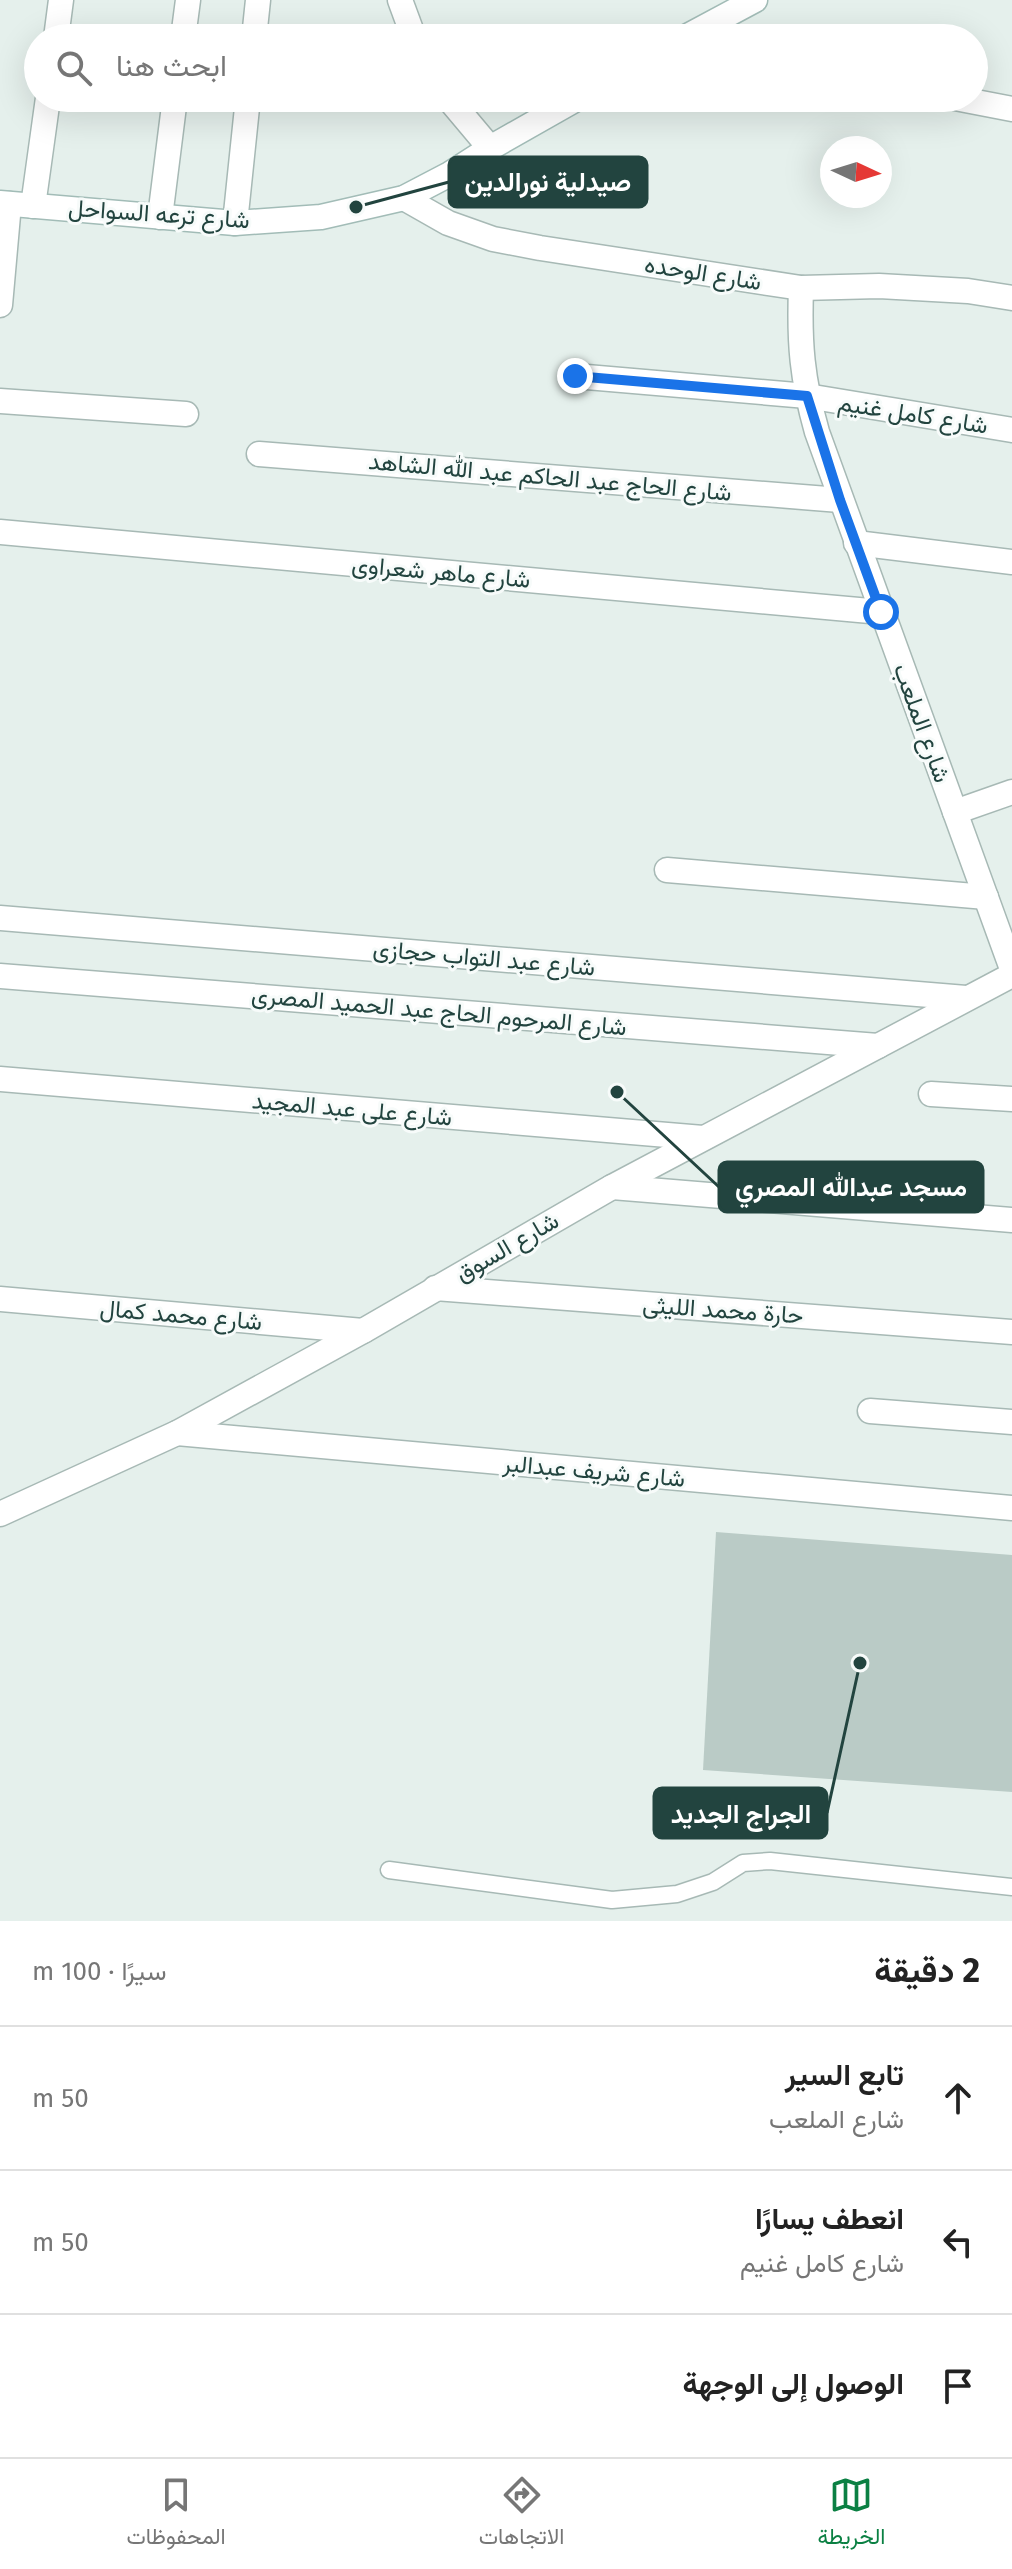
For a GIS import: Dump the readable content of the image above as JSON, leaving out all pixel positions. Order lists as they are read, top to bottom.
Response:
{
  "streets": {
    "street": [
      "شارع ترعه السواحل",
      "شارع الوحده",
      "شارع كامل غنيم",
      "شارع الحاج عبد الحاكم عبد الله الشاهد",
      "شارع ماهر شعراوى",
      "شارع الملعب",
      "شارع عبد التواب حجازى",
      "شارع المرحوم الحاج عبد الحميد المصرى",
      "شارع على عبد المجيد",
      "شارع السوق",
      "حارة محمد الليثى",
      "شارع محمد كمال",
      "شارع شريف عبدالبر"
    ]
  },
  "crossings": [
    ["شارع ترعه السواحل", "شارع الوحده"],
    ["شارع الوحده", "شارع الملعب"],
    ["شارع كامل غنيم", "شارع الملعب"],
    ["شارع الحاج عبد الحاكم عبد الله الشاهد", "شارع الملعب"],
    ["شارع ماهر شعراوى", "شارع الملعب"],
    ["شارع عبد التواب حجازى", "شارع السوق"],
    ["شارع المرحوم الحاج عبد الحميد المصرى", "شارع السوق"],
    ["شارع على عبد المجيد", "شارع السوق"],
    ["شارع السوق", "حارة محمد الليثى"],
    ["شارع السوق", "شارع محمد كمال"],
    ["شارع السوق", "شارع شريف عبدالبر"]
  ],
  "places": ["صيدلية نورالدين", "مسجد عبدالله المصري", "الجراج الجديد"],
  "north": "right",
  "page": {
    "search": "ابحث هنا",
    "heading": ["2 دقيقة", "سيرًا · 100 m"],
    "list": [
      ["تابع السير", "شارع الملعب", "50 m"],
      ["انعطف يسارًا", "شارع كامل غنيم", "50 m"],
      "الوصول إلى الوجهة"
    ],
    "nav": ["الخريطة", "الاتجاهات", "المحفوظات"]
  }
}
